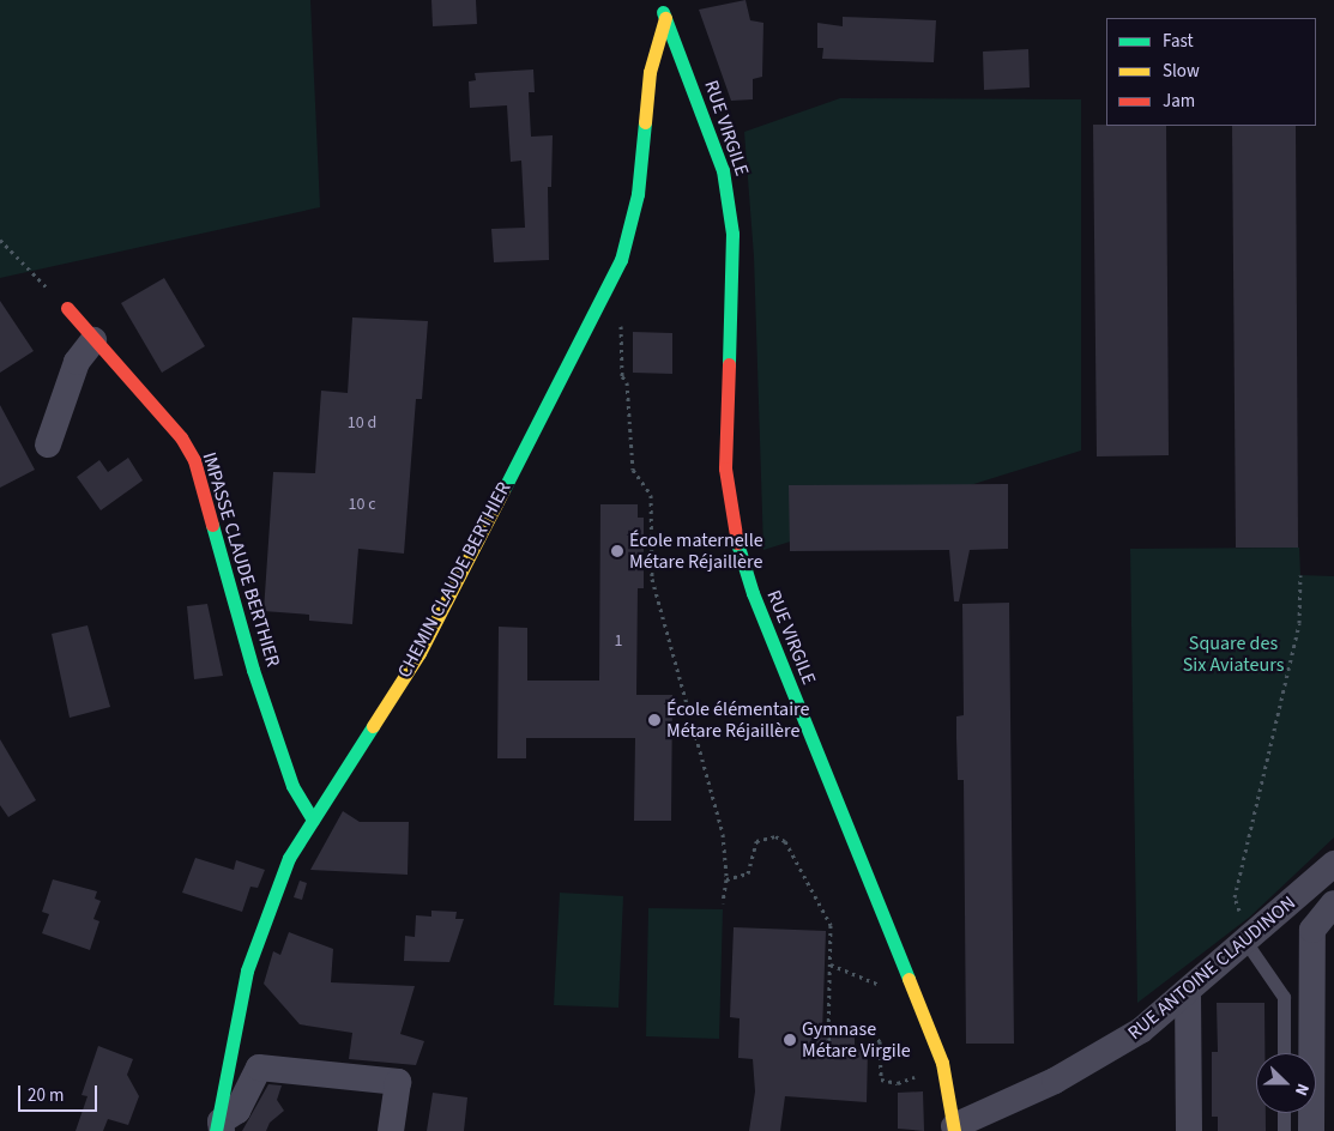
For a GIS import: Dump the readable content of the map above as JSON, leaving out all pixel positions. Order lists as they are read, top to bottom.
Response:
{
  "streets": {
    "street": [
      "RUE VIRGILE",
      "IMPASSE CLAUDE BERTHIER",
      "CHEMIN CLAUDE BERTHIER",
      "RUE ANTOINE CLAUDINON"
    ]
  },
  "crossings": [
    ["RUE VIRGILE", "CHEMIN CLAUDE BERTHIER"],
    ["RUE VIRGILE", "RUE ANTOINE CLAUDINON"],
    ["IMPASSE CLAUDE BERTHIER", "CHEMIN CLAUDE BERTHIER"]
  ],
  "parks": ["Square des Six Aviateurs"],
  "places": ["École maternelle Métare Réjaillère", "École élémentaire Métare Réjaillère", "Gymnase Métare Virgile"],
  "house_numbers": ["10 d", "10 c", "1"],
  "legend": ["Fast", "Slow", "Jam"],
  "scale_bar": "20 m",
  "north": "right"
}
